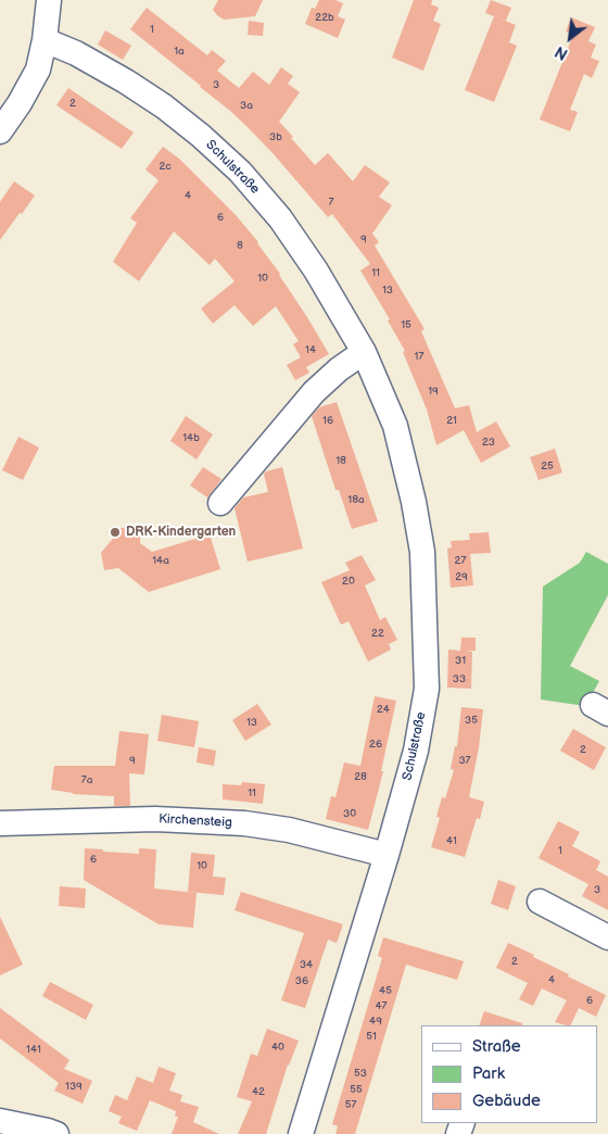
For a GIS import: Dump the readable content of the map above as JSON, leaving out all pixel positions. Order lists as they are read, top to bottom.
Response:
{
  "streets": {
    "street": ["Schulstraße", "Kirchensteig"]
  },
  "crossings": [
    ["Schulstraße", "Kirchensteig"]
  ],
  "places": ["DRK-Kindergarten"],
  "house_numbers": [
    "22b",
    "1",
    "1a",
    "3",
    "2",
    "3a",
    "3b",
    "2c",
    "4",
    "7",
    "6",
    "9",
    "8",
    "11",
    "10",
    "13",
    "15",
    "14",
    "17",
    "19",
    "16",
    "21",
    "14b",
    "23",
    "18",
    "25",
    "18a",
    "14a",
    "27",
    "29",
    "20",
    "22",
    "31",
    "33",
    "24",
    "35",
    "13",
    "26",
    "2",
    "9",
    "37",
    "28",
    "7a",
    "11",
    "30",
    "41",
    "1",
    "6",
    "10",
    "3",
    "2",
    "34",
    "4",
    "36",
    "45",
    "6",
    "47",
    "49",
    "51",
    "40",
    "141",
    "53",
    "139",
    "55",
    "42",
    "57"
  ],
  "legend": ["Straße", "Park", "Gebäude"],
  "north": "bottom left"
}
